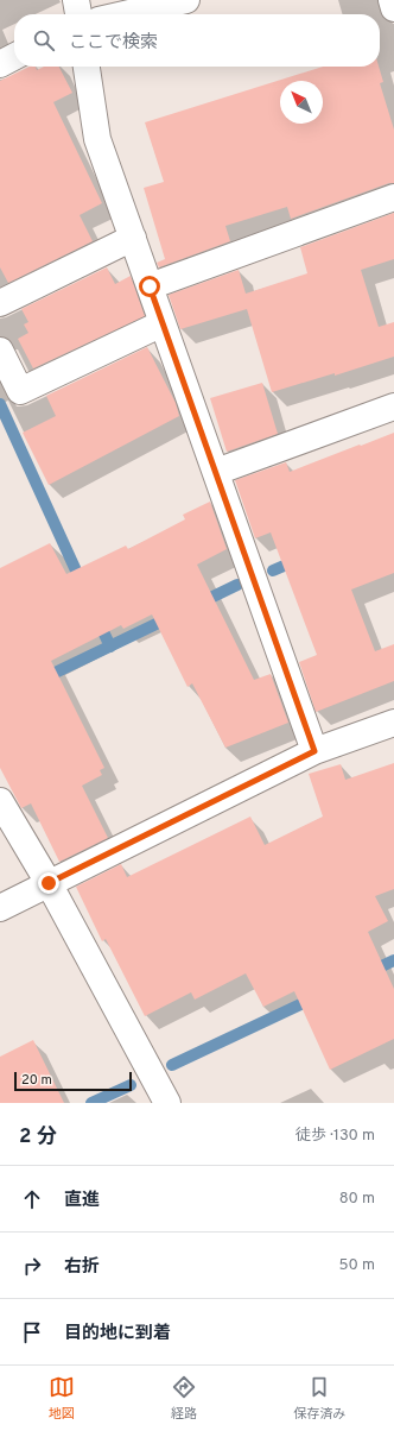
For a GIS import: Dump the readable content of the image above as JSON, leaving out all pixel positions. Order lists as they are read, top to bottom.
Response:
{
  "scale_bar": "20 m",
  "north": "top left",
  "page": {
    "search": "ここで検索",
    "scale": "20 m",
    "heading": ["2 分", "徒歩 · 130 m"],
    "list": [
      ["直進", "80 m"],
      ["右折", "50 m"],
      "目的地に到着"
    ],
    "nav": ["地図", "経路", "保存済み"]
  }
}
